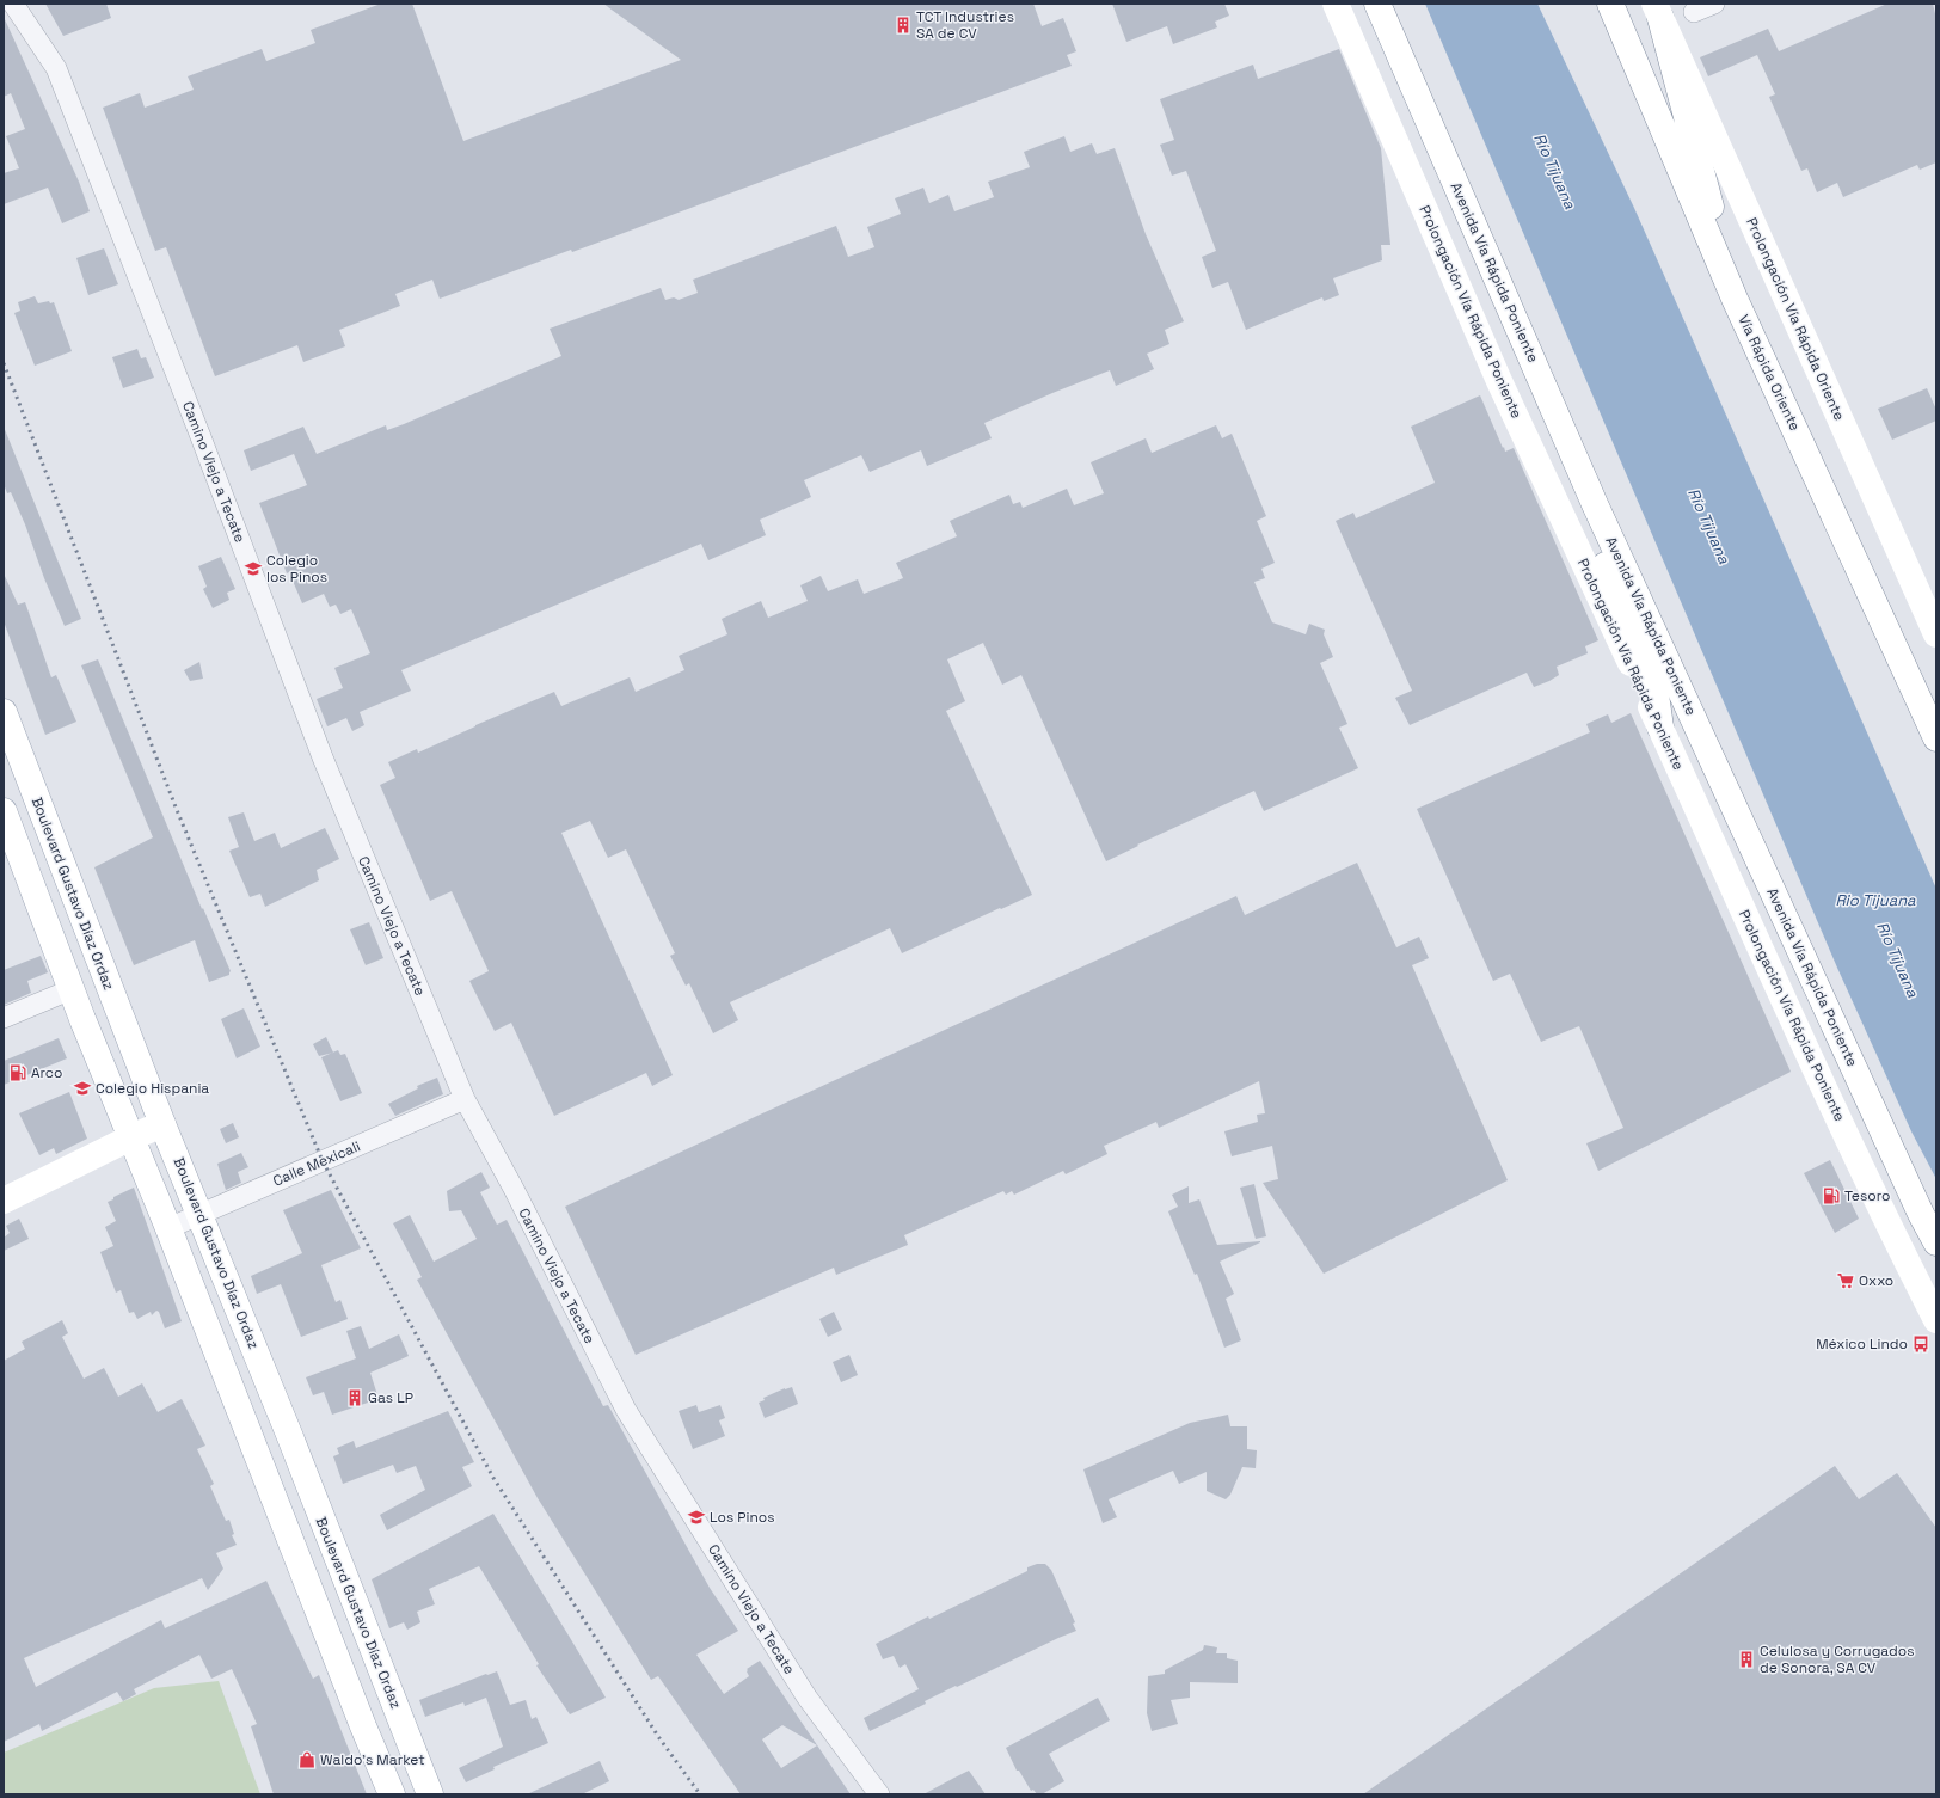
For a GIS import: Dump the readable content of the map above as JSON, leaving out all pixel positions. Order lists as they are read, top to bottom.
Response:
{
  "streets": {
    "main road": [
      "Avenida Vía Rápida Poniente",
      "Prolongación Vía Rápida Poniente",
      "Prolongación Vía Rápida Oriente",
      "Vía Rápida Oriente",
      "Boulevard Gustavo Díaz Ordaz"
    ],
    "street": ["Camino Viejo a Tecate", "Calle Mexicali"]
  },
  "crossings": [
    ["Camino Viejo a Tecate", "Calle Mexicali"],
    ["Boulevard Gustavo Díaz Ordaz", "Calle Mexicali"]
  ],
  "water": ["Río Tijuana", "Rio Tijuana"],
  "places": {
    "building": ["TCT Industries SA de CV", "Gas LP", "Celulosa y Corrugados de Sonora, SA CV"],
    "school or university": ["Colegio los Pinos", "Colegio Hispania", "Los Pinos"],
    "fuel station": ["Arco", "Tesoro"],
    "supermarket": ["Oxxo"],
    "bus stop": ["México Lindo"],
    "shop": ["Waldo's Market"]
  }
}
